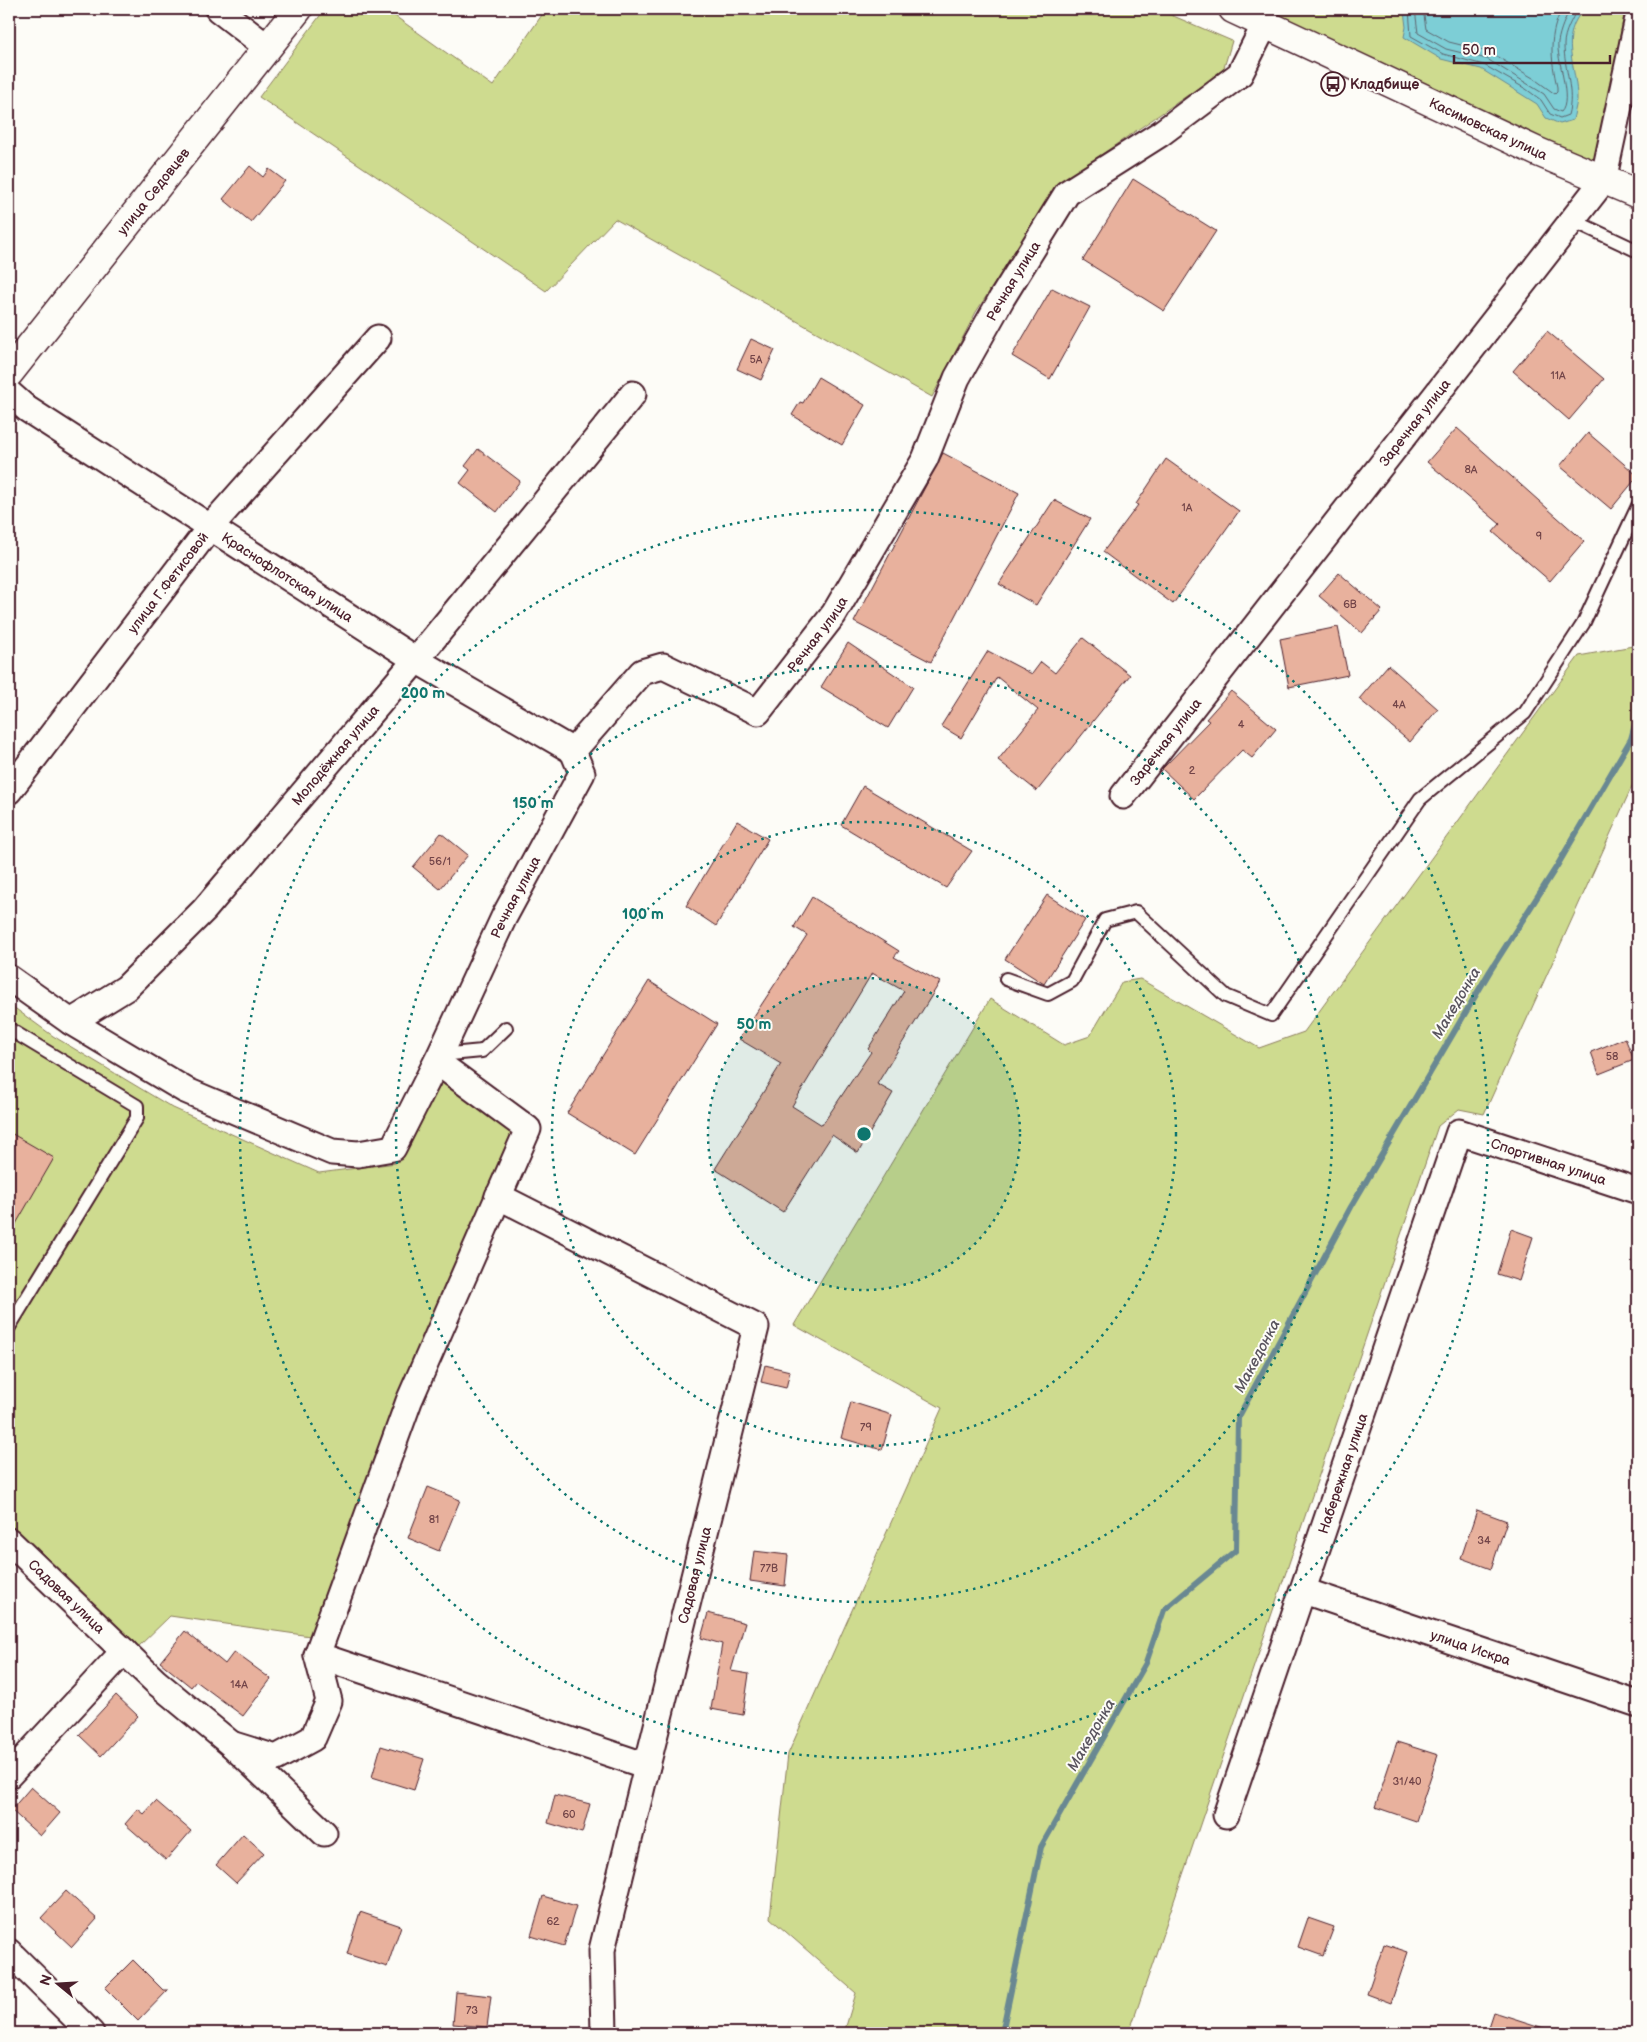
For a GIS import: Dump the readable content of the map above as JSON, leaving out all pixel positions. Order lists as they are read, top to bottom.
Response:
{
  "streets": {
    "street": [
      "Касимовская улица",
      "улица Седовцев",
      "Речная улица",
      "Заречная улица",
      "Краснофлотская улица",
      "улица Г.Фетисовой",
      "Молодёжная улица",
      "Спортивная улица",
      "Набережная улица",
      "Садовая улица",
      "улица Искра"
    ]
  },
  "crossings": [
    ["Касимовская улица", "Речная улица"],
    ["Касимовская улица", "Заречная улица"],
    ["Речная улица", "Краснофлотская улица"],
    ["Речная улица", "Молодёжная улица"],
    ["Краснофлотская улица", "улица Г.Фетисовой"],
    ["Краснофлотская улица", "Молодёжная улица"],
    ["Спортивная улица", "Набережная улица"],
    ["Набережная улица", "улица Искра"]
  ],
  "water": ["Македонка"],
  "places": {
    "bus stop": ["Кладбище"]
  },
  "house_numbers": [
    "5А",
    "11А",
    "8А",
    "1А",
    "9",
    "6В",
    "4А",
    "4",
    "2",
    "56/1",
    "58",
    "79",
    "81",
    "34",
    "77В",
    "14А",
    "31/40",
    "60",
    "62",
    "73"
  ],
  "scale_bar": "50 m",
  "north": "left",
  "rings": [
    "200 m",
    "150 m",
    "100 m",
    "50 m"
  ]
}
